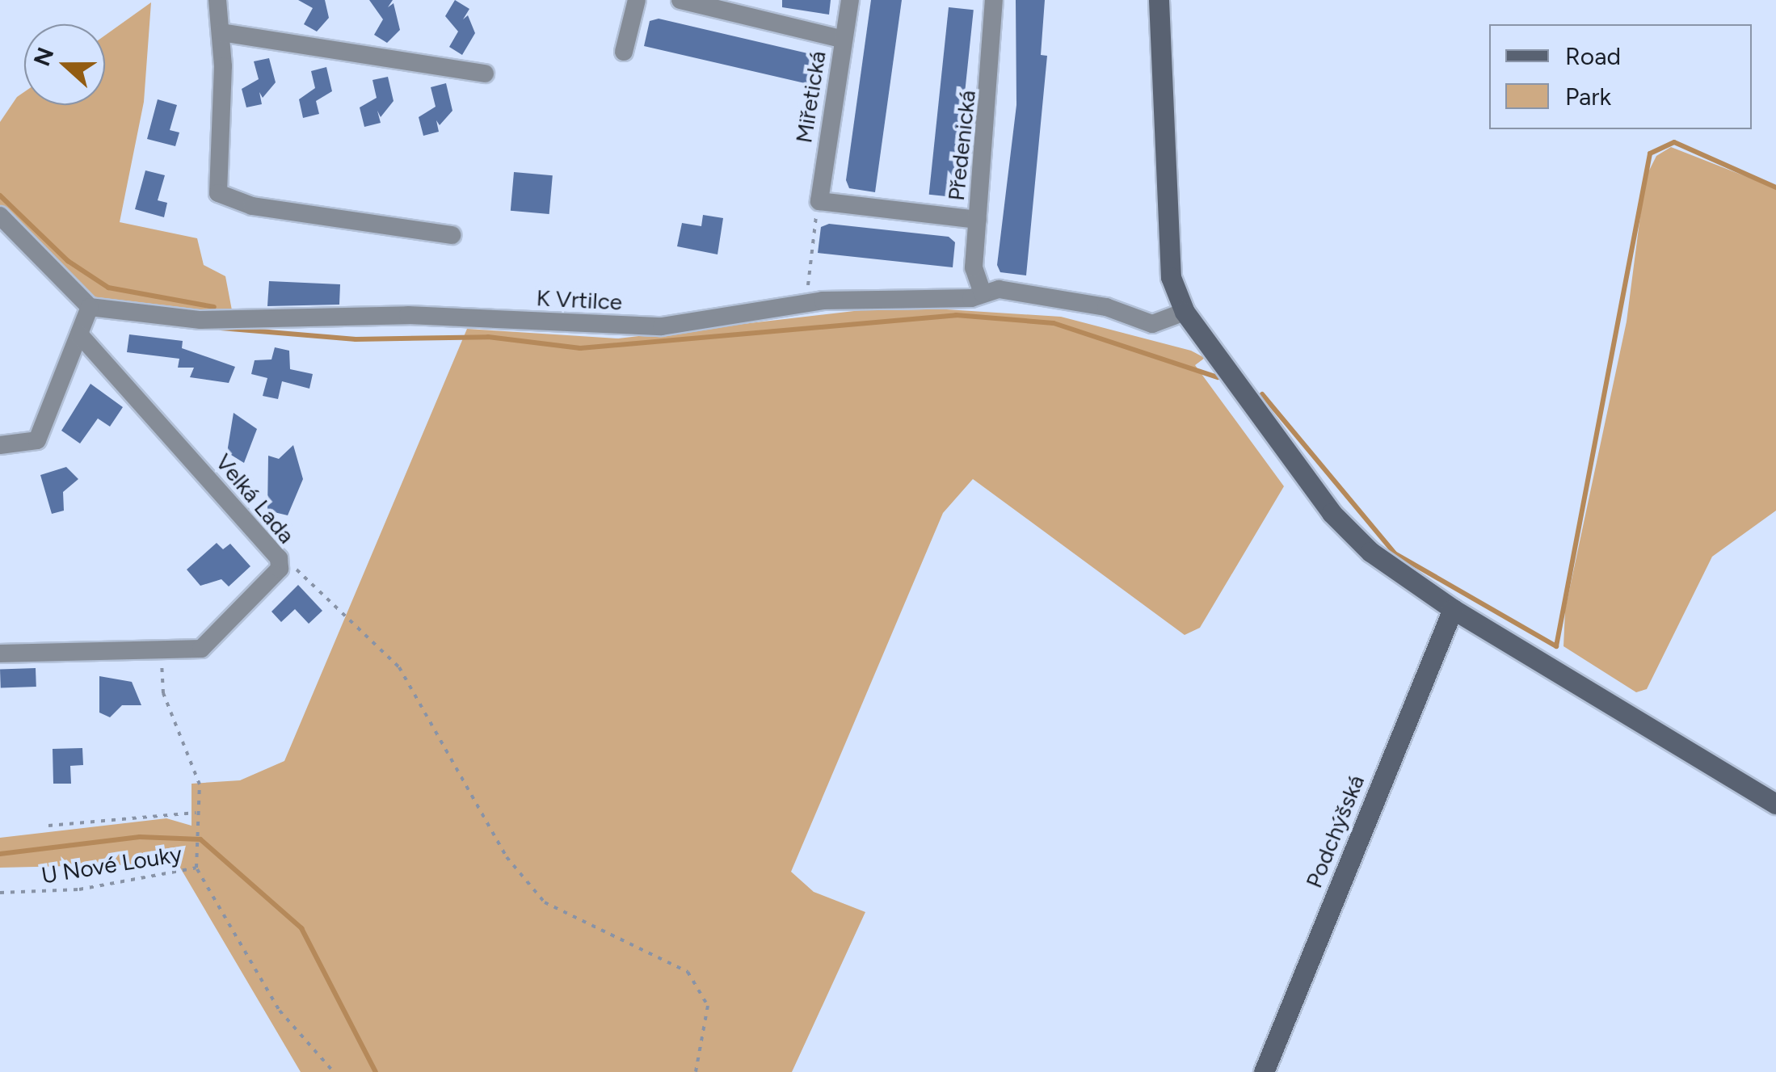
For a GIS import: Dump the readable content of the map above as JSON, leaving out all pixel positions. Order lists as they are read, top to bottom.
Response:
{
  "streets": {
    "street": [
      "Miřetická",
      "Předenická",
      "K Vrtilce",
      "Velká Lada",
      "Podchýšská"
    ],
    "path": ["U Nové Louky"]
  },
  "crossings": [
    ["Předenická", "K Vrtilce"],
    ["Velká Lada", "U Nové Louky"]
  ],
  "legend": ["Road", "Park"],
  "north": "left"
}
